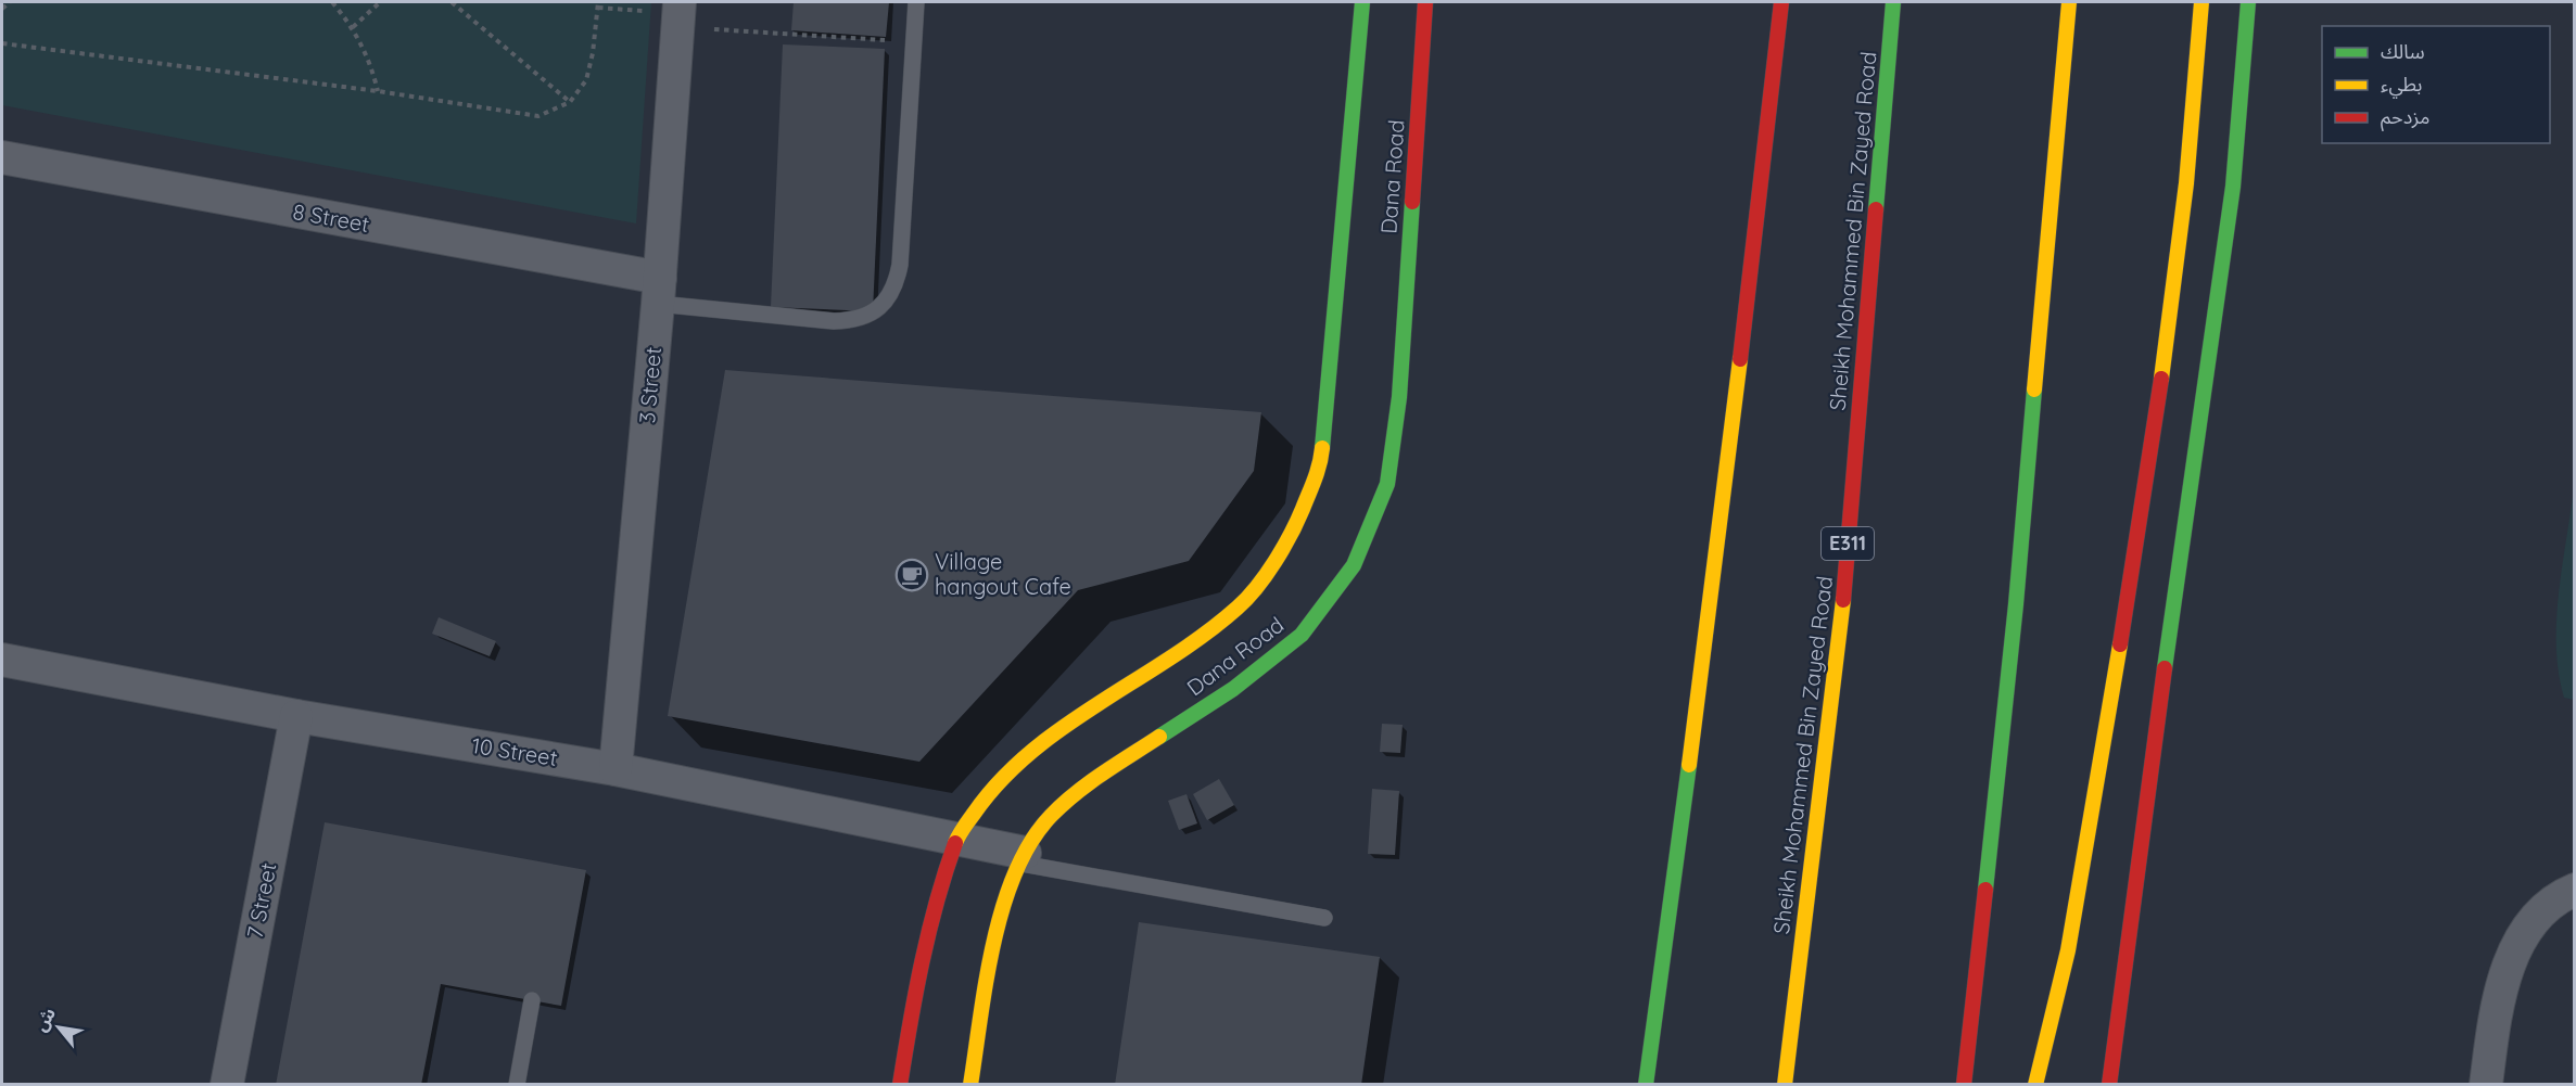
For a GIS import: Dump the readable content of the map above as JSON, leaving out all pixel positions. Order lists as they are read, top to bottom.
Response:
{
  "streets": {
    "main road": ["Dana Road", "Sheikh Mohammed Bin Zayed Road", "E311"],
    "street": [
      "8 Street",
      "3 Street",
      "10 Street",
      "7 Street"
    ]
  },
  "crossings": [
    ["Dana Road", "10 Street"],
    ["8 Street", "3 Street"],
    ["3 Street", "10 Street"],
    ["10 Street", "7 Street"]
  ],
  "places": {
    "cafe": ["Village hangout Cafe"]
  },
  "legend": ["سالك", "بطيء", "مزدحم"],
  "north": "top left"
}
